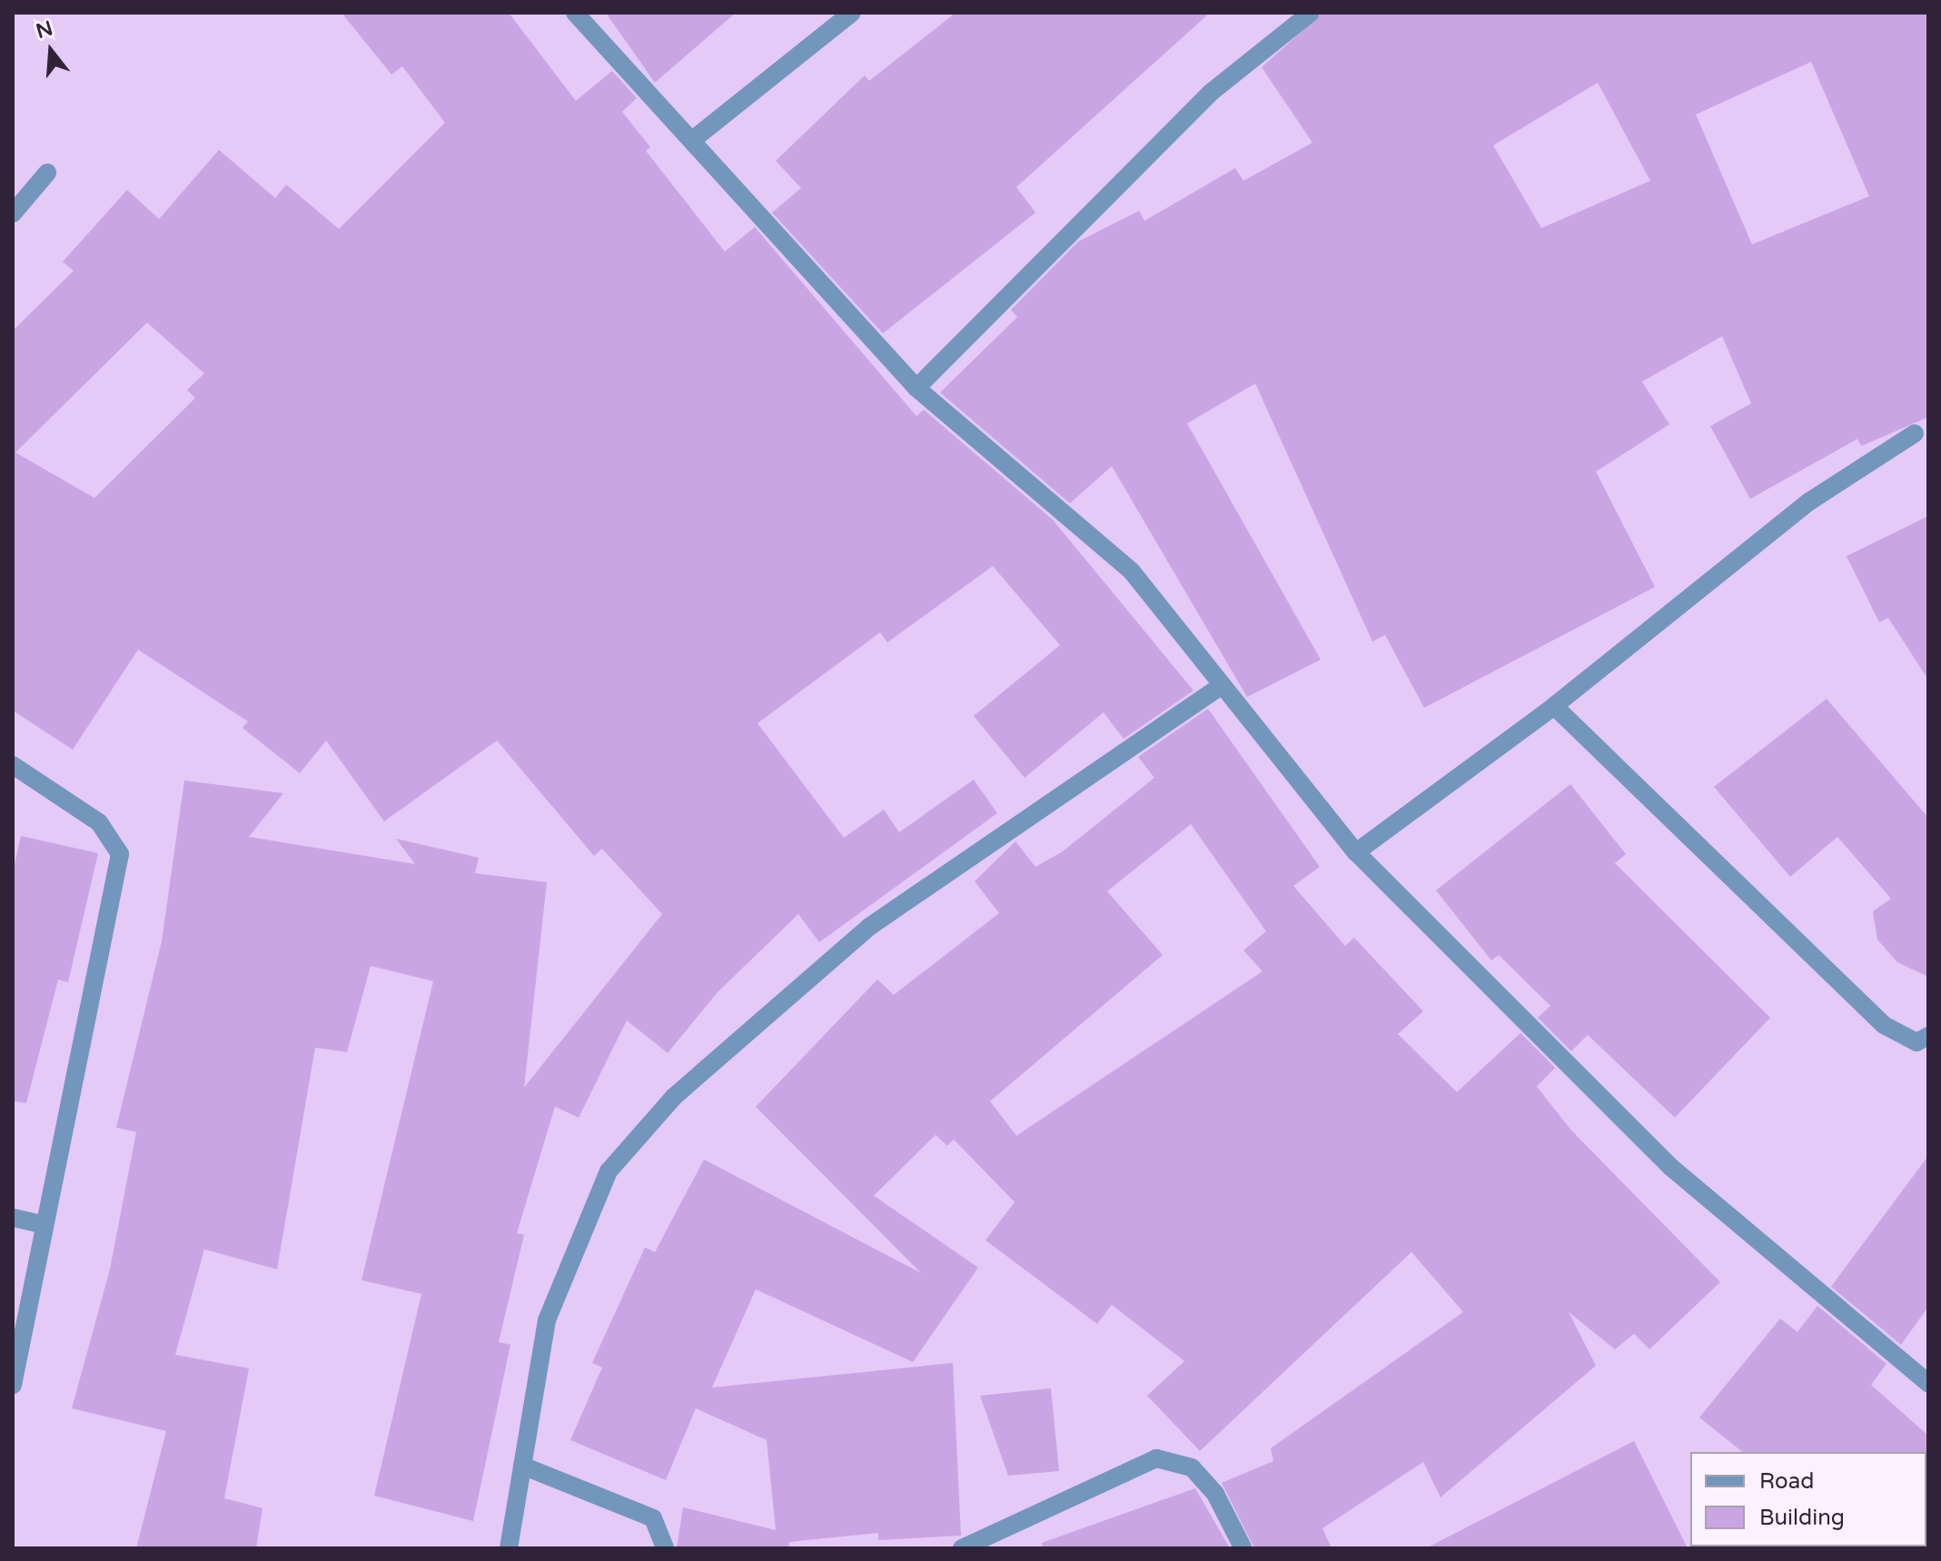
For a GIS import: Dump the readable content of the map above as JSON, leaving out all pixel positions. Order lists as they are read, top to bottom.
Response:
{
  "legend": ["Road", "Building"],
  "north": "top"
}
